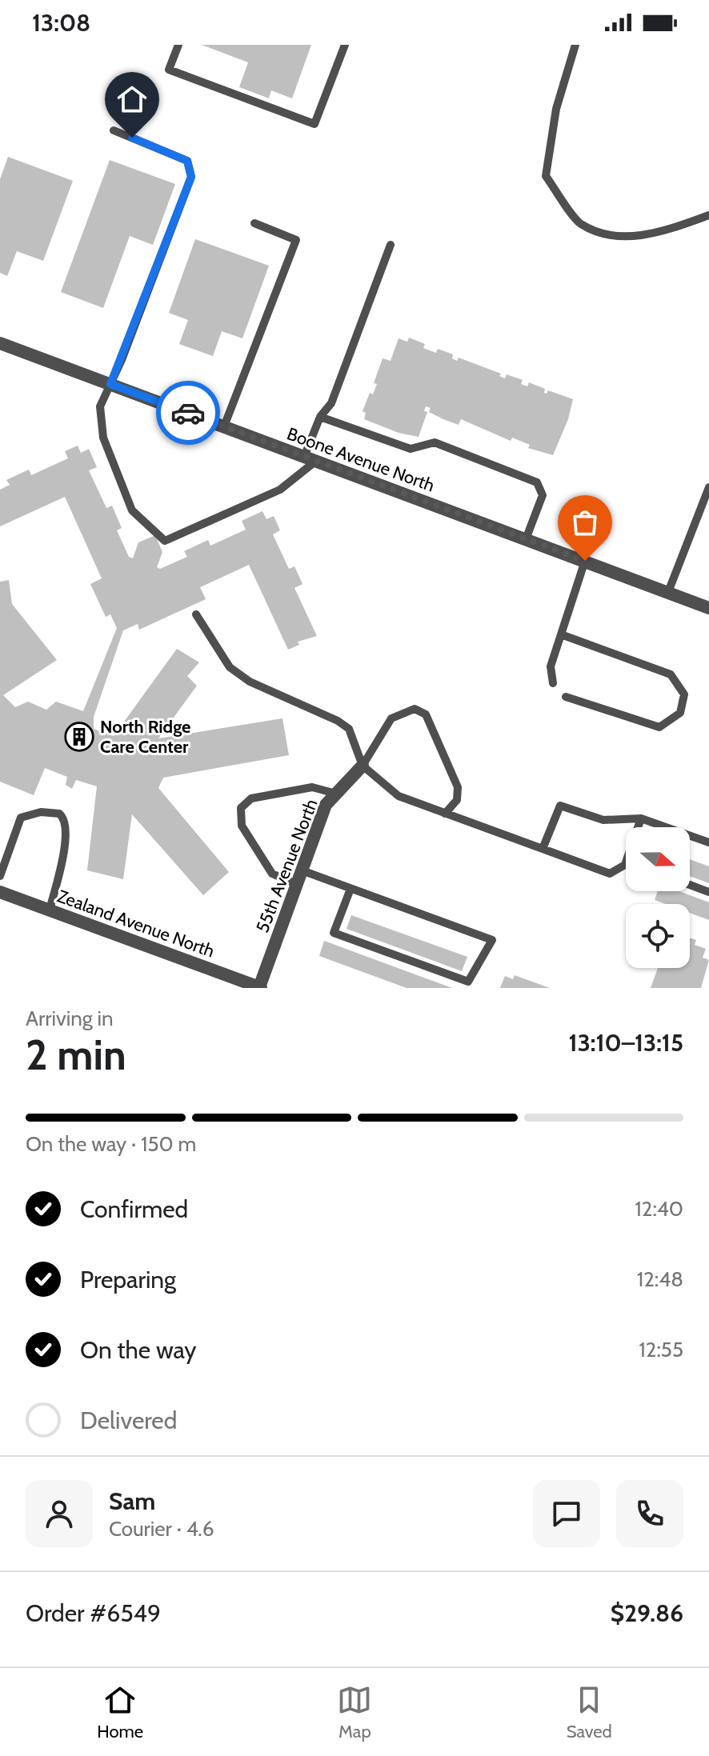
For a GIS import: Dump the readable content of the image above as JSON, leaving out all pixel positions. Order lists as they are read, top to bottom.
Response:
{
  "streets": {
    "street": ["Boone Avenue North", "55th Avenue North", "Zealand Avenue North"]
  },
  "crossings": [
    ["55th Avenue North", "Zealand Avenue North"]
  ],
  "places": {
    "building": ["North Ridge Care Center"]
  },
  "north": "right",
  "page": {
    "status": "13:08",
    "heading": ["2 min", "Arriving in", "13:10–13:15"],
    "panel": [
      "Sam",
      "Courier · 4.6",
      "Order #6549",
      "$29.86"
    ],
    "bar": "On the way · 150 m",
    "list": [
      ["Confirmed", "12:40"],
      ["Preparing", "12:48"],
      ["On the way", "12:55"],
      "Delivered"
    ],
    "tabs": ["Home", "Map", "Saved"]
  }
}
